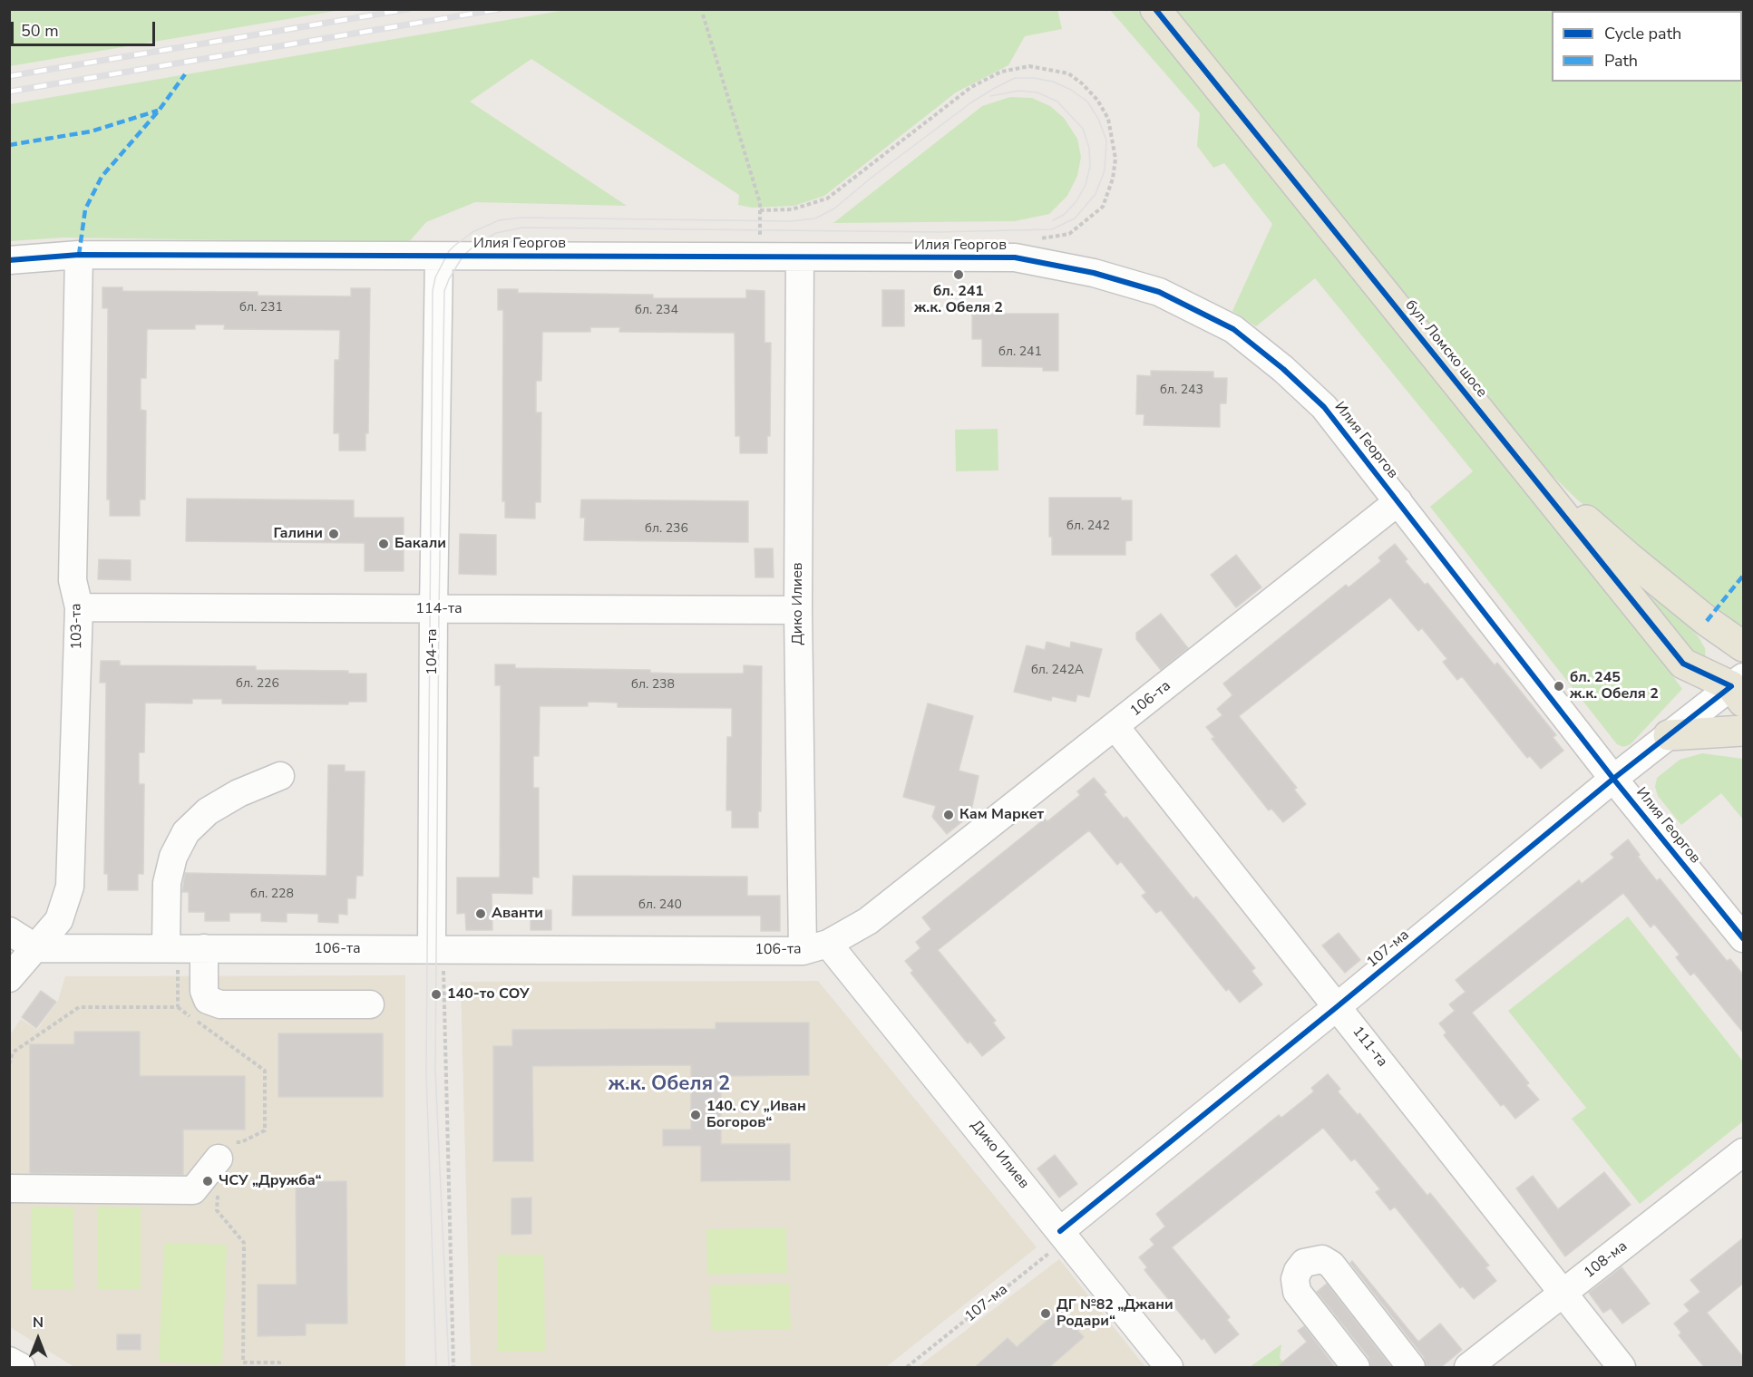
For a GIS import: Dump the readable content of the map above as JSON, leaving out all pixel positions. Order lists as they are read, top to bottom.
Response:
{
  "streets": {
    "main road": ["бул. Ломско шосе"],
    "street": [
      "Илия Георгов",
      "Дико Илиев",
      "114-та",
      "103-та",
      "104-та",
      "106-та",
      "107-ма",
      "111-та",
      "108-ма"
    ]
  },
  "crossings": [
    ["Илия Георгов", "Дико Илиев"],
    ["Илия Георгов", "103-та"],
    ["Илия Георгов", "104-та"],
    ["Илия Георгов", "106-та"],
    ["Илия Георгов", "107-ма"],
    ["бул. Ломско шосе", "107-ма"],
    ["Дико Илиев", "114-та"],
    ["Дико Илиев", "106-та"],
    ["Дико Илиев", "107-ма"],
    ["114-та", "103-та"],
    ["114-та", "104-та"],
    ["103-та", "106-та"],
    ["104-та", "106-та"],
    ["106-та", "111-та"],
    ["107-ма", "111-та"],
    ["111-та", "108-ма"]
  ],
  "districts": ["ж.к. Обеля 2"],
  "places": [
    "бл. 241 ж.к. Обеля 2",
    "Галини",
    "Бакали",
    "бл. 245 ж.к. Обеля 2",
    "Кам Маркет",
    "Аванти",
    "140-то СОУ",
    "140. СУ „Иван Богоров“",
    "ЧСУ „Дружба“",
    "ДГ №82 „Джани Родари“"
  ],
  "house_numbers": [
    "бл. 231",
    "бл. 234",
    "бл. 241",
    "бл. 243",
    "бл. 242",
    "бл. 236",
    "бл. 242А",
    "бл. 226",
    "бл. 238",
    "бл. 228",
    "бл. 240"
  ],
  "legend": ["Cycle path", "Path"],
  "scale_bar": "50 m",
  "north": "top"
}
